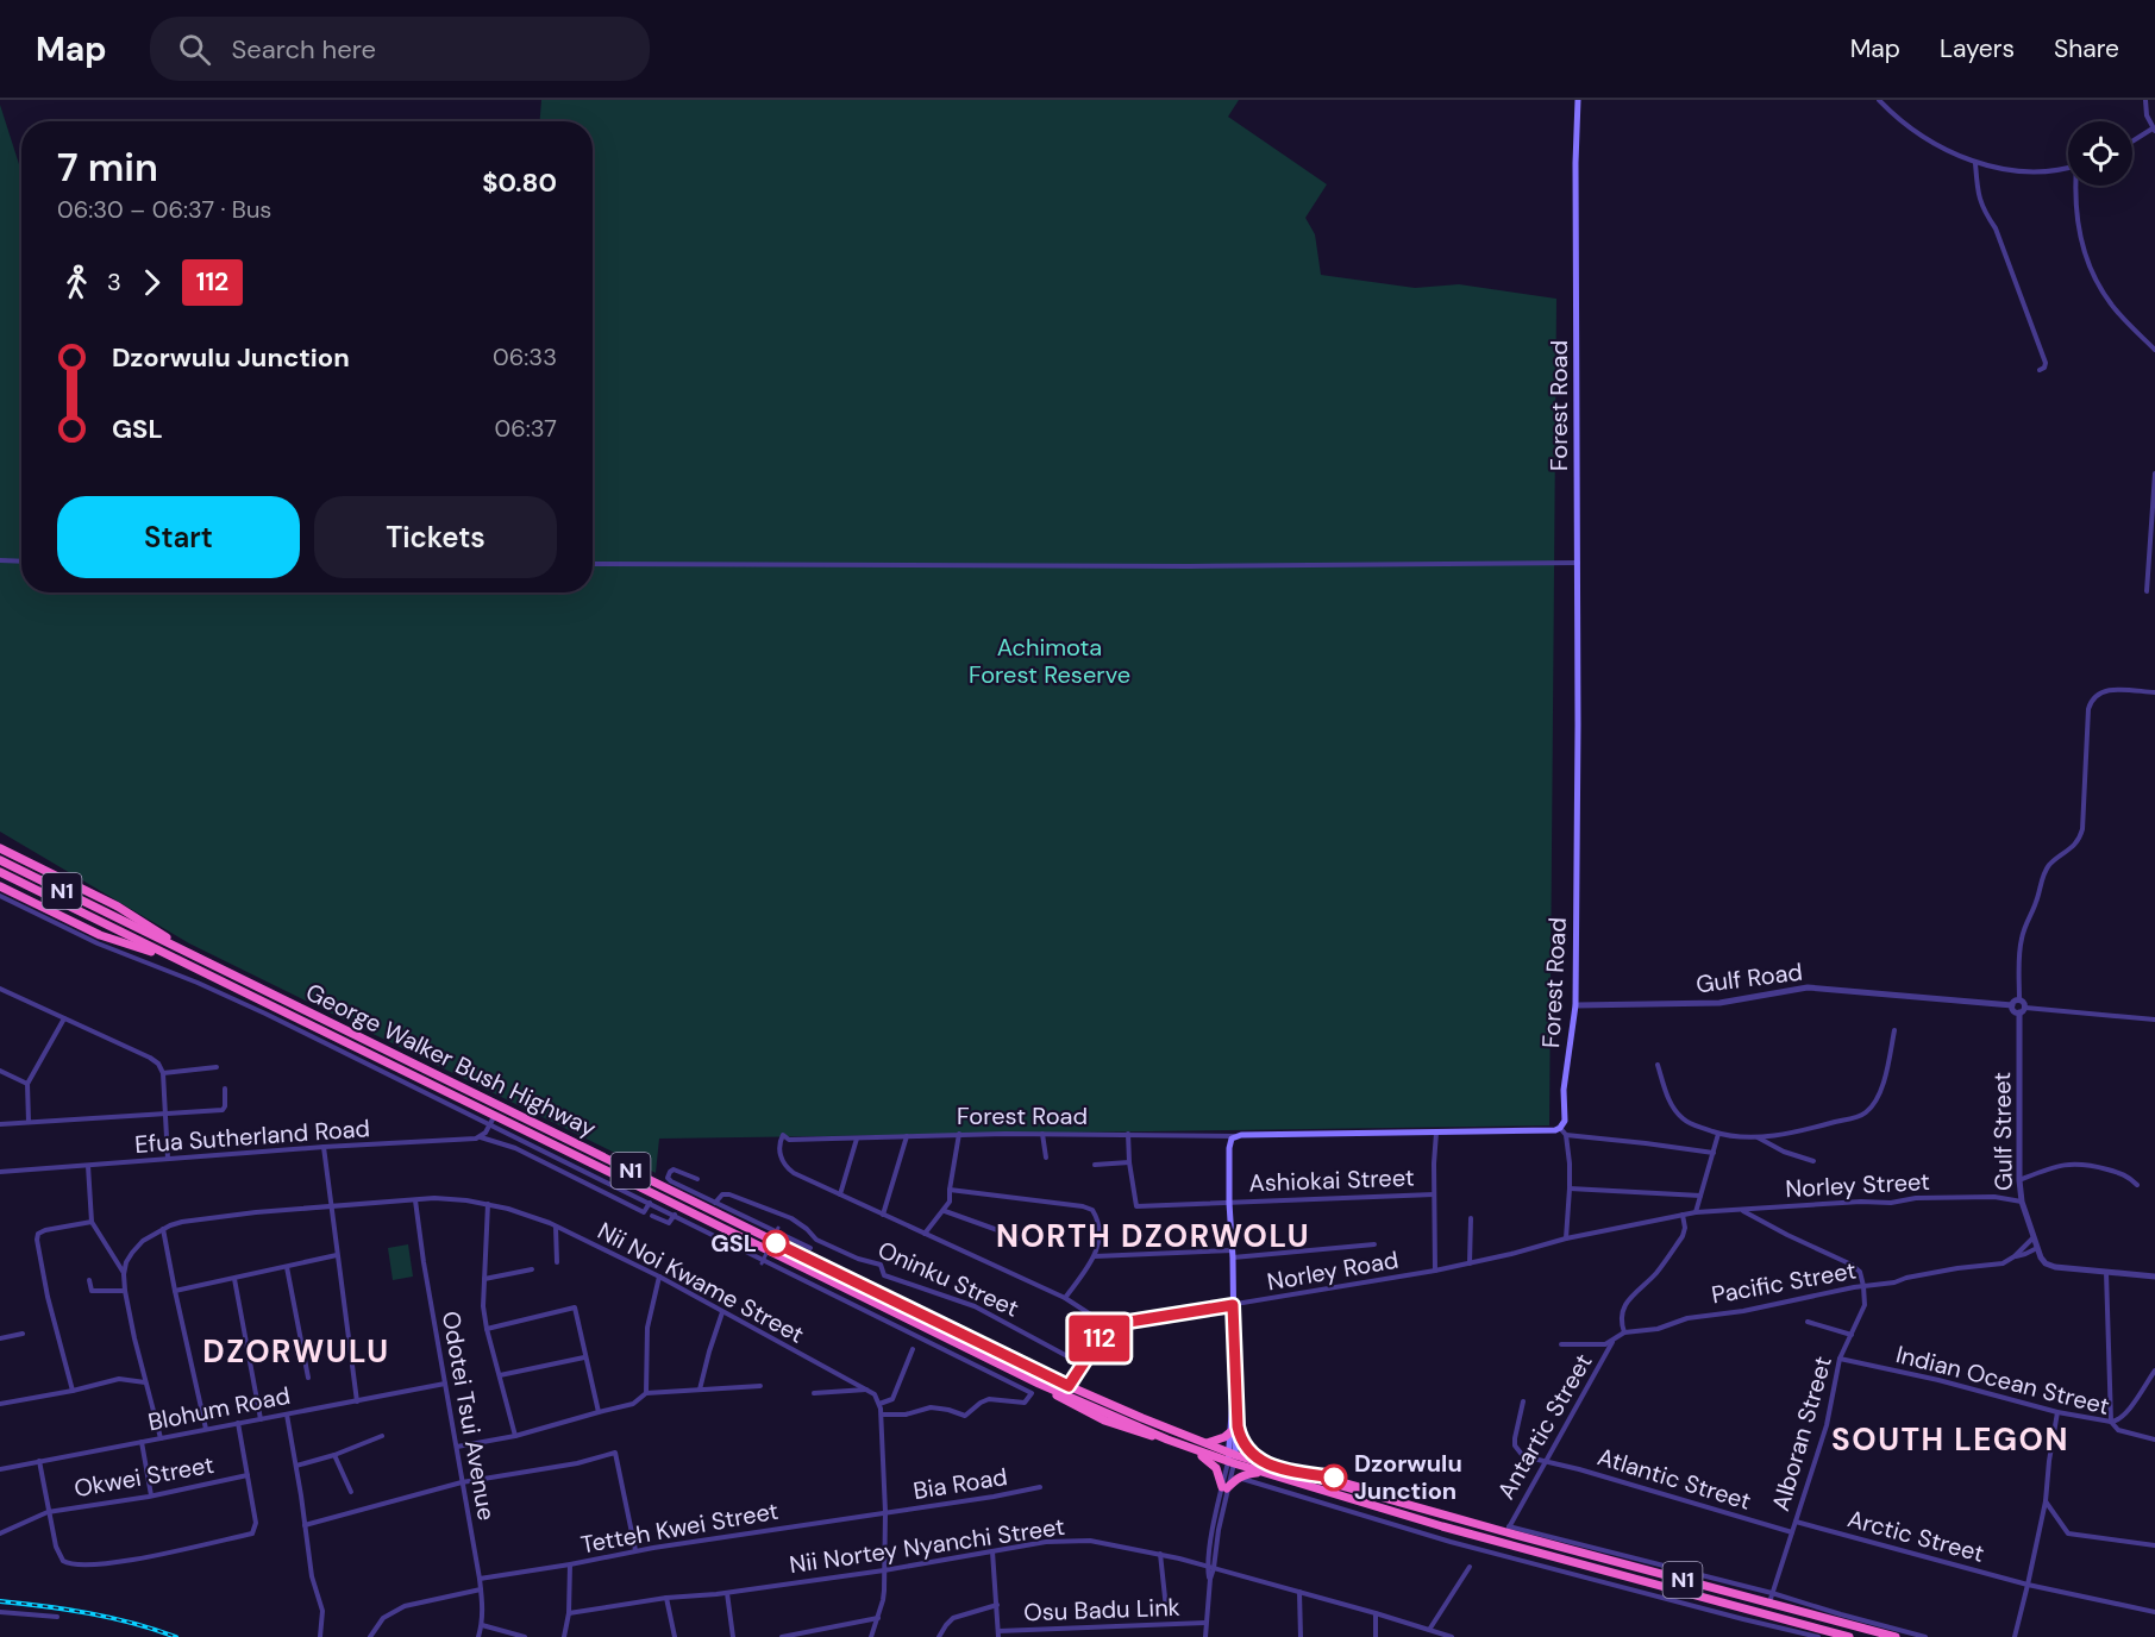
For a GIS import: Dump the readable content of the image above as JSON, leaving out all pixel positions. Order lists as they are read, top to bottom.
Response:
{
  "streets": {
    "highway": ["N1", "George Walker Bush Highway"],
    "main road": ["Forest Road"],
    "street": [
      "Gulf Road",
      "Gulf Street",
      "Efua Sutherland Road",
      "Ashiokai Street",
      "Norley Street",
      "Norley Road",
      "Oninku Street",
      "Nii Noi Kwame Street",
      "Pacific Street",
      "Indian Ocean Street",
      "Blohum Road",
      "Odotei Tsui Avenue",
      "Antartic Street",
      "Alboran Street",
      "Okwei Street",
      "Atlantic Street",
      "Bia Road",
      "Tetteh Kwei Street",
      "Arctic Street",
      "Nii Nortey Nyanchi Street",
      "Osu Badu Link"
    ]
  },
  "crossings": [
    ["Forest Road", "Gulf Road"],
    ["N1", "George Walker Bush Highway"],
    ["N1", "Antartic Street"],
    ["N1", "Alboran Street"],
    ["Gulf Road", "Gulf Street"],
    ["George Walker Bush Highway", "Antartic Street"],
    ["Gulf Street", "Norley Street"],
    ["Gulf Street", "Pacific Street"],
    ["Norley Street", "Norley Road"],
    ["Nii Noi Kwame Street", "Odotei Tsui Avenue"],
    ["Nii Noi Kwame Street", "Bia Road"],
    ["Nii Noi Kwame Street", "Tetteh Kwei Street"],
    ["Nii Noi Kwame Street", "Nii Nortey Nyanchi Street"],
    ["Pacific Street", "Antartic Street"],
    ["Pacific Street", "Alboran Street"],
    ["Indian Ocean Street", "Alboran Street"],
    ["Blohum Road", "Odotei Tsui Avenue"],
    ["Odotei Tsui Avenue", "Tetteh Kwei Street"],
    ["Antartic Street", "Atlantic Street"],
    ["Alboran Street", "Atlantic Street"],
    ["Alboran Street", "Arctic Street"],
    ["Bia Road", "Tetteh Kwei Street"]
  ],
  "districts": ["NORTH DZORWOLU", "DZORWULU", "SOUTH LEGON"],
  "parks": ["Achimota Forest Reserve"],
  "places": ["GSL", "Dzorwulu Junction"],
  "lines": ["bus line 112"],
  "page": {
    "header": "Map",
    "search": "Search here",
    "nav": ["Map", "Layers", "Share"],
    "on_map": "112",
    "heading": ["7 min", "06:30 – 06:37 · Bus", "$0.80"],
    "legs": ["3", "112"],
    "list": [
      {
        "name": "Dzorwulu Junction",
        "value": "06:33"
      },
      {
        "name": "GSL",
        "value": "06:37"
      }
    ],
    "buttons": ["Start", "Tickets"]
  }
}
